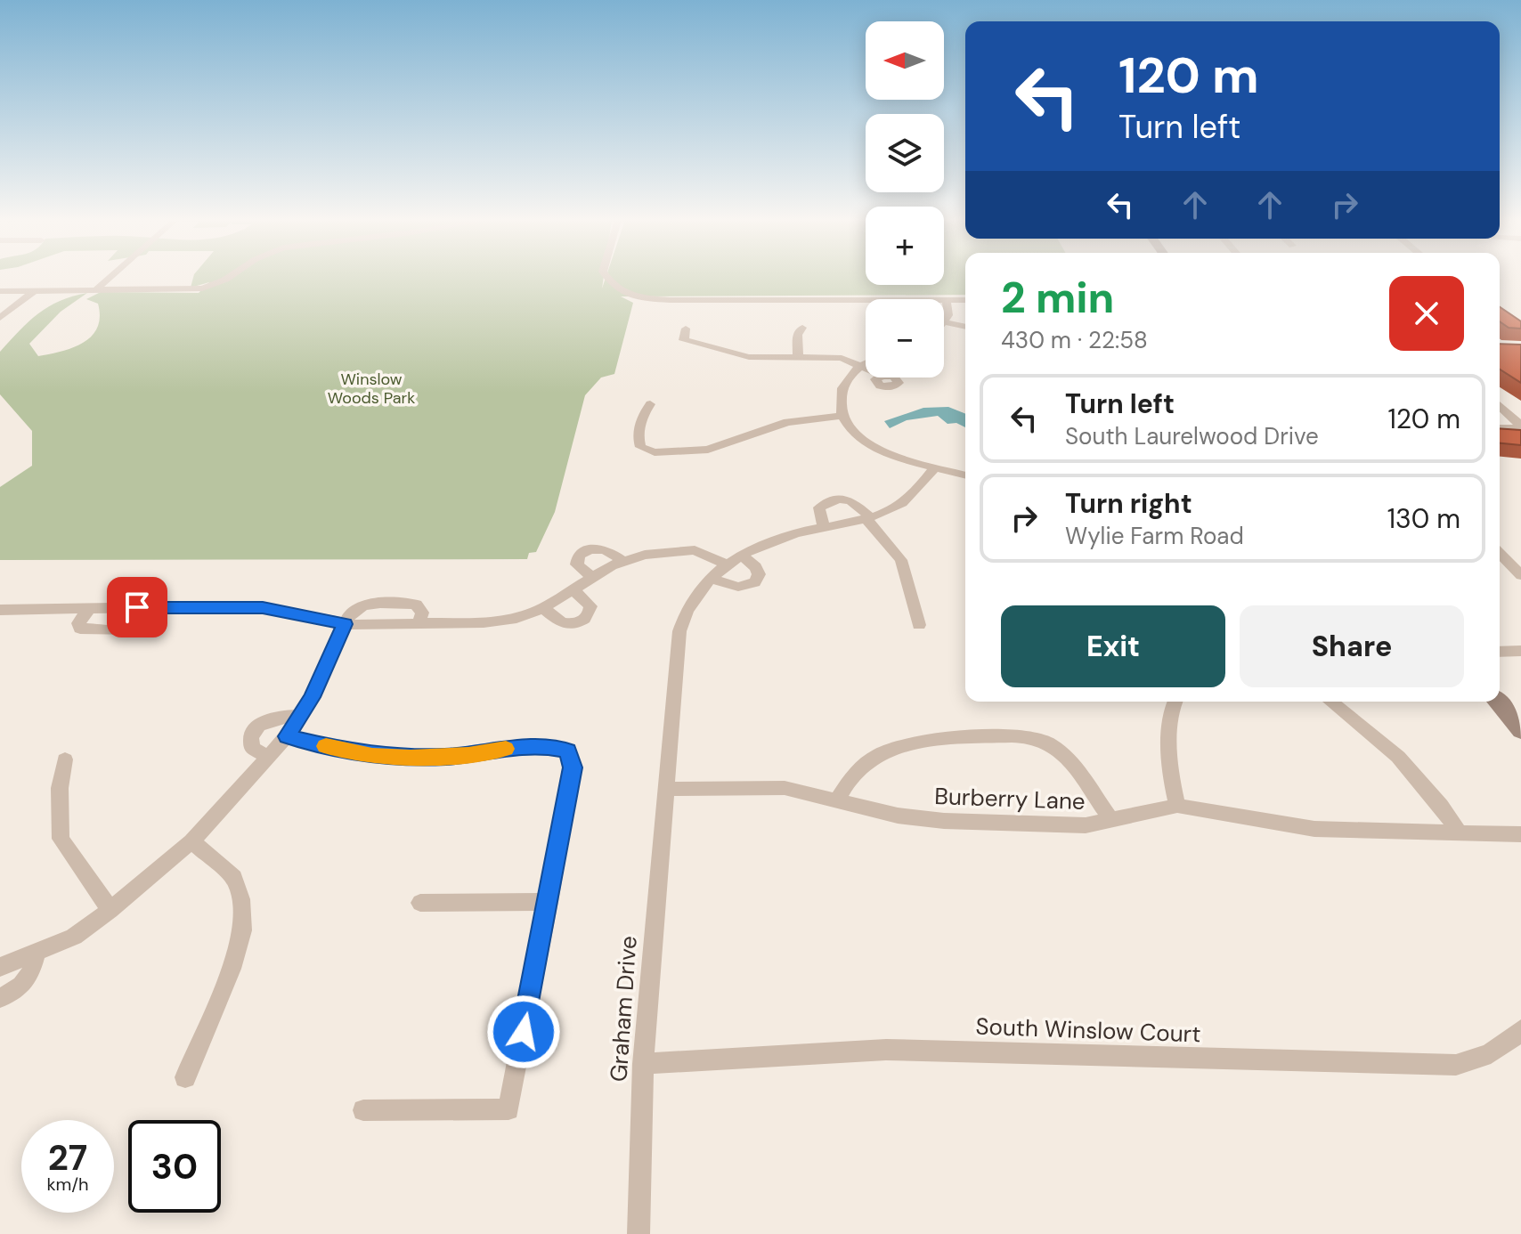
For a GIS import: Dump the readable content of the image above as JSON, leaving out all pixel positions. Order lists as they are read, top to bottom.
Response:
{
  "streets": {
    "street": ["Burberry Lane", "Graham Drive", "South Winslow Court"]
  },
  "crossings": [
    ["Burberry Lane", "Graham Drive"],
    ["Graham Drive", "South Winslow Court"]
  ],
  "parks": ["Winslow Woods Park"],
  "north": "left",
  "page": {
    "map_buttons": ["+", "−"],
    "turn": ["120 m", "Turn left"],
    "heading": ["2 min", "430 m · 22:58"],
    "list": [
      {
        "name": "Turn left",
        "note": "South Laurelwood Drive",
        "value": "120 m"
      },
      {
        "name": "Turn right",
        "note": "Wylie Farm Road",
        "value": "130 m"
      }
    ],
    "buttons": ["Exit", "Share"],
    "speed": "27 km/h",
    "limit": "30"
  }
}
